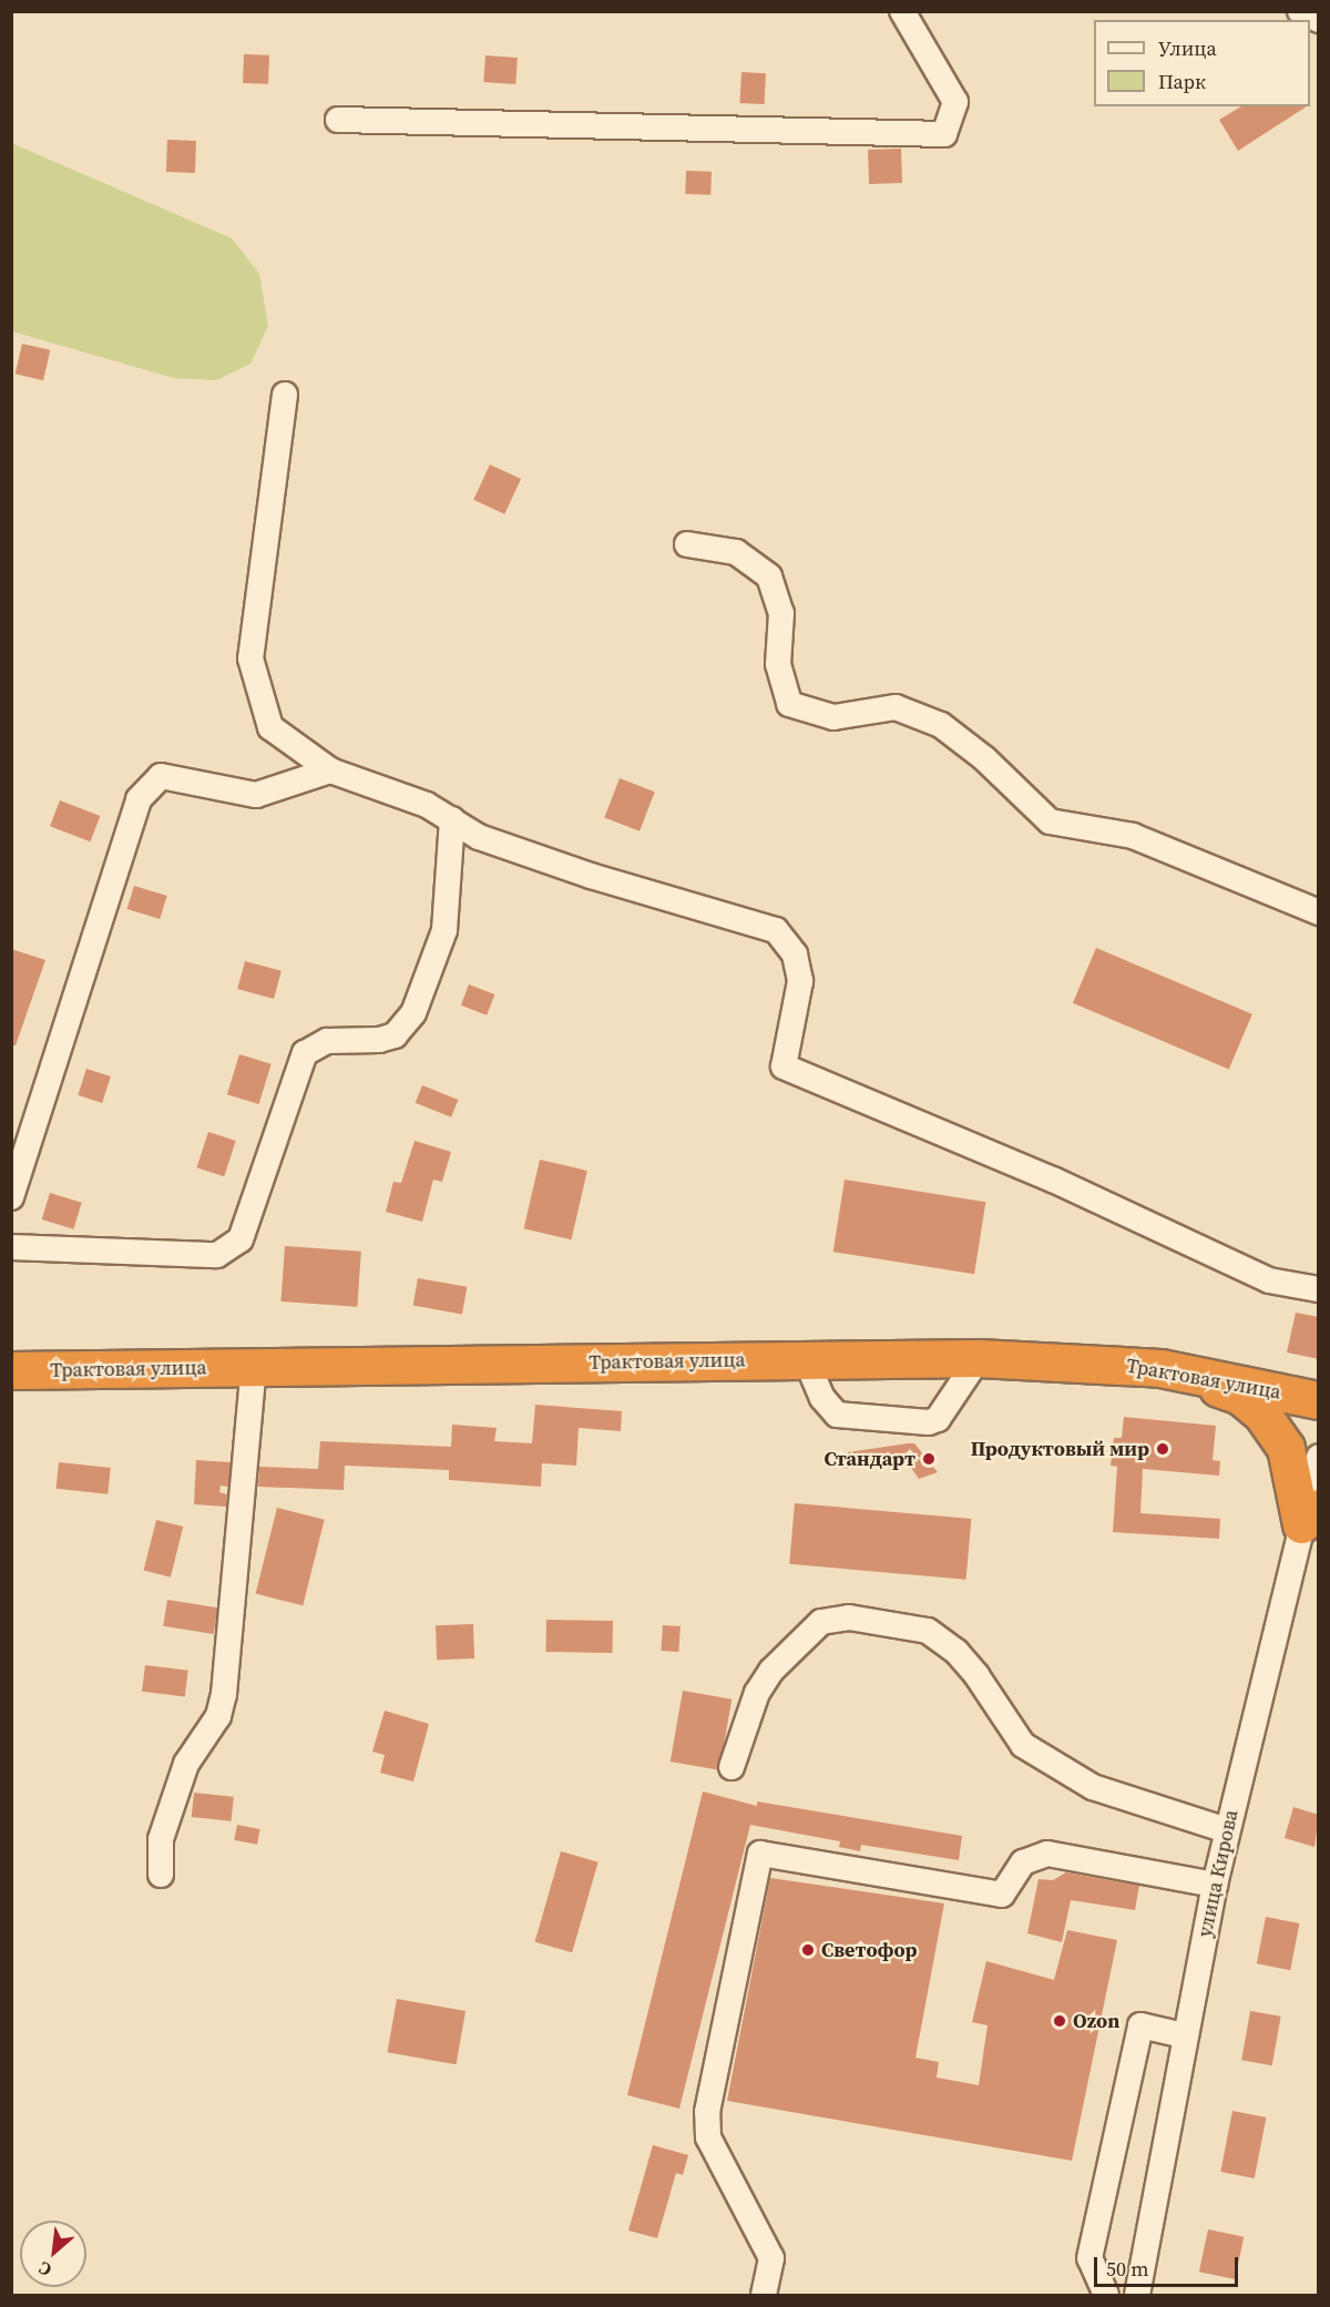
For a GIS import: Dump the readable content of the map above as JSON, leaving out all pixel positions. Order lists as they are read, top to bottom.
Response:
{
  "streets": {
    "highway": ["Трактовая улица"],
    "street": ["улица Кирова"]
  },
  "places": [
    "Продуктовый мир",
    "Стандарт",
    "Светофор",
    "Ozon"
  ],
  "legend": ["Улица", "Парк"],
  "scale_bar": "50 m",
  "north": "bottom left"
}
